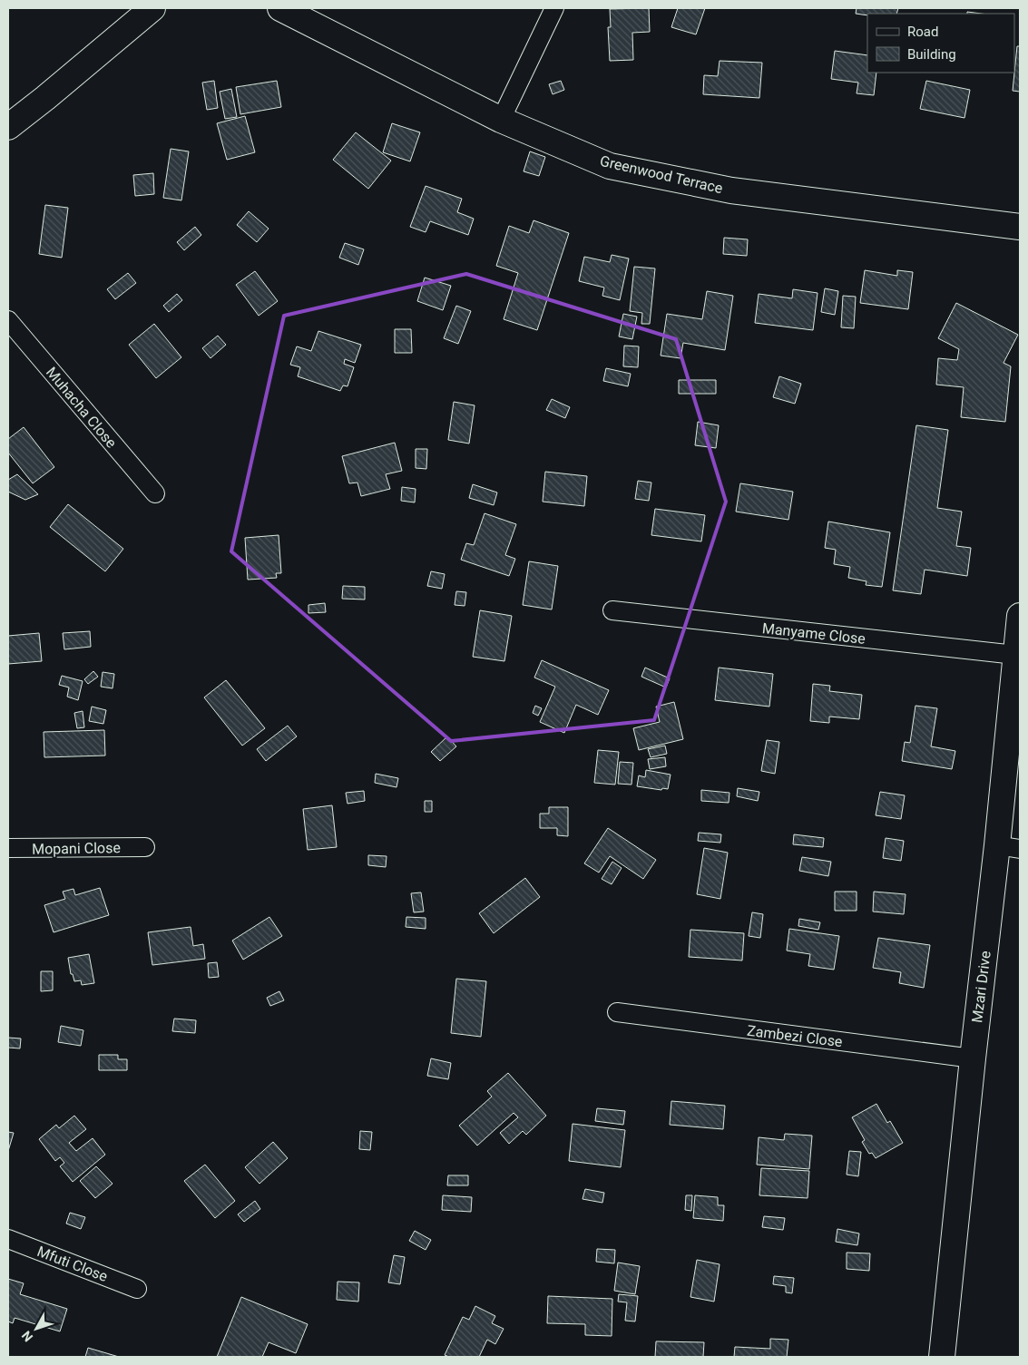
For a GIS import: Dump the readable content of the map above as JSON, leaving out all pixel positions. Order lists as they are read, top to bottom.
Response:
{
  "streets": {
    "street": [
      "Greenwood Terrace",
      "Muhacha Close",
      "Manyame Close",
      "Mopani Close",
      "Mzari Drive",
      "Zambezi Close",
      "Mfuti Close"
    ]
  },
  "crossings": [
    ["Manyame Close", "Mzari Drive"],
    ["Mzari Drive", "Zambezi Close"]
  ],
  "legend": ["Road", "Building"],
  "north": "bottom left"
}
